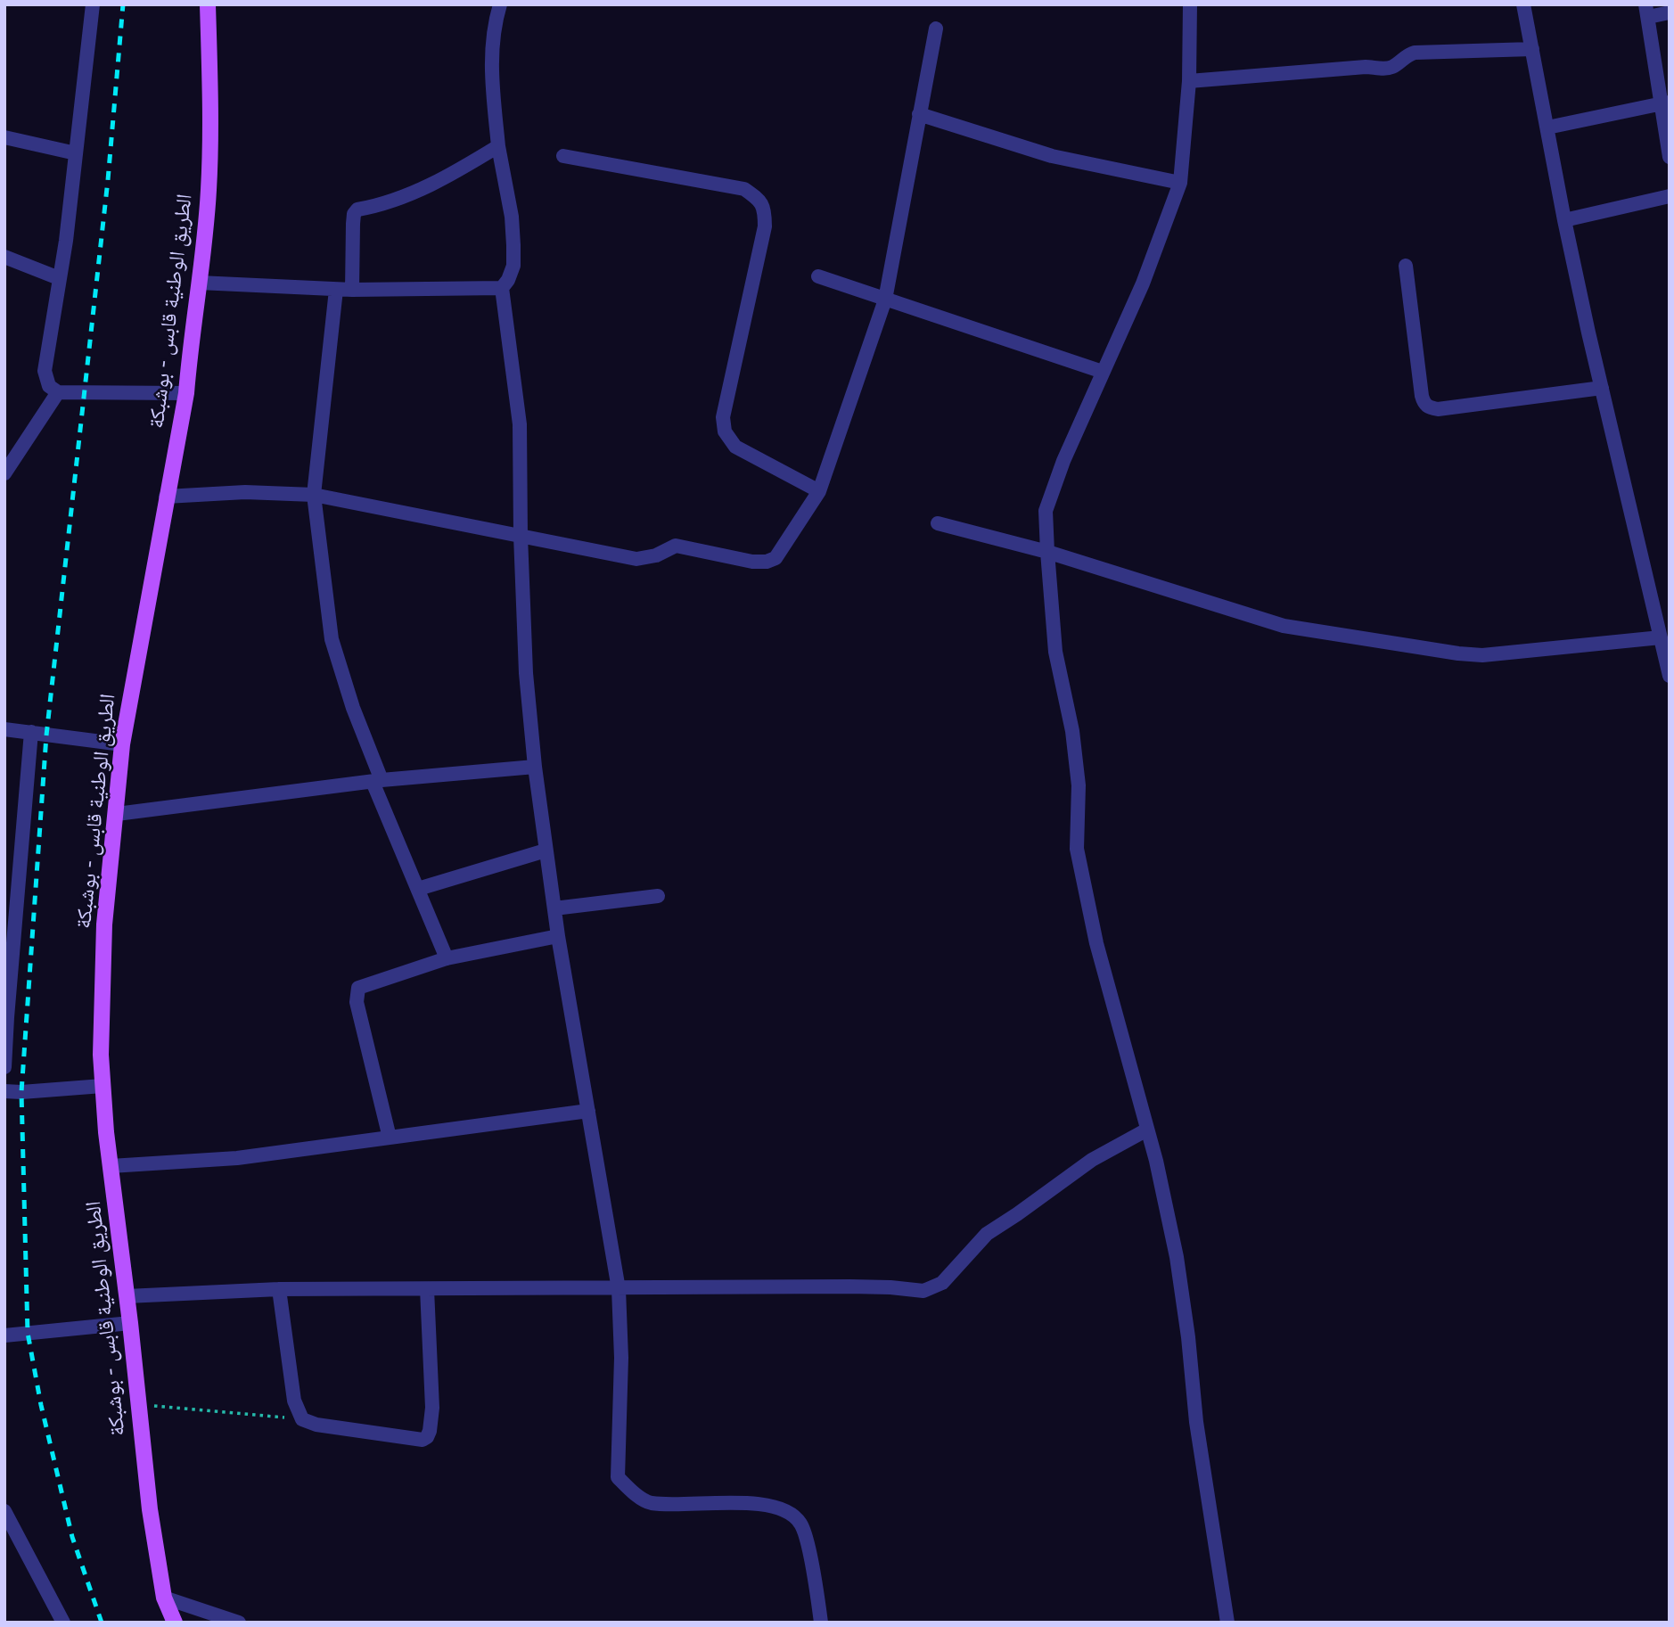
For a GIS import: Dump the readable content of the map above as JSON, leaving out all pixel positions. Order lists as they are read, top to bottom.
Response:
{
  "streets": {
    "main road": ["الطريق الوطنية قابس - بوشبكة"]
  }
}
